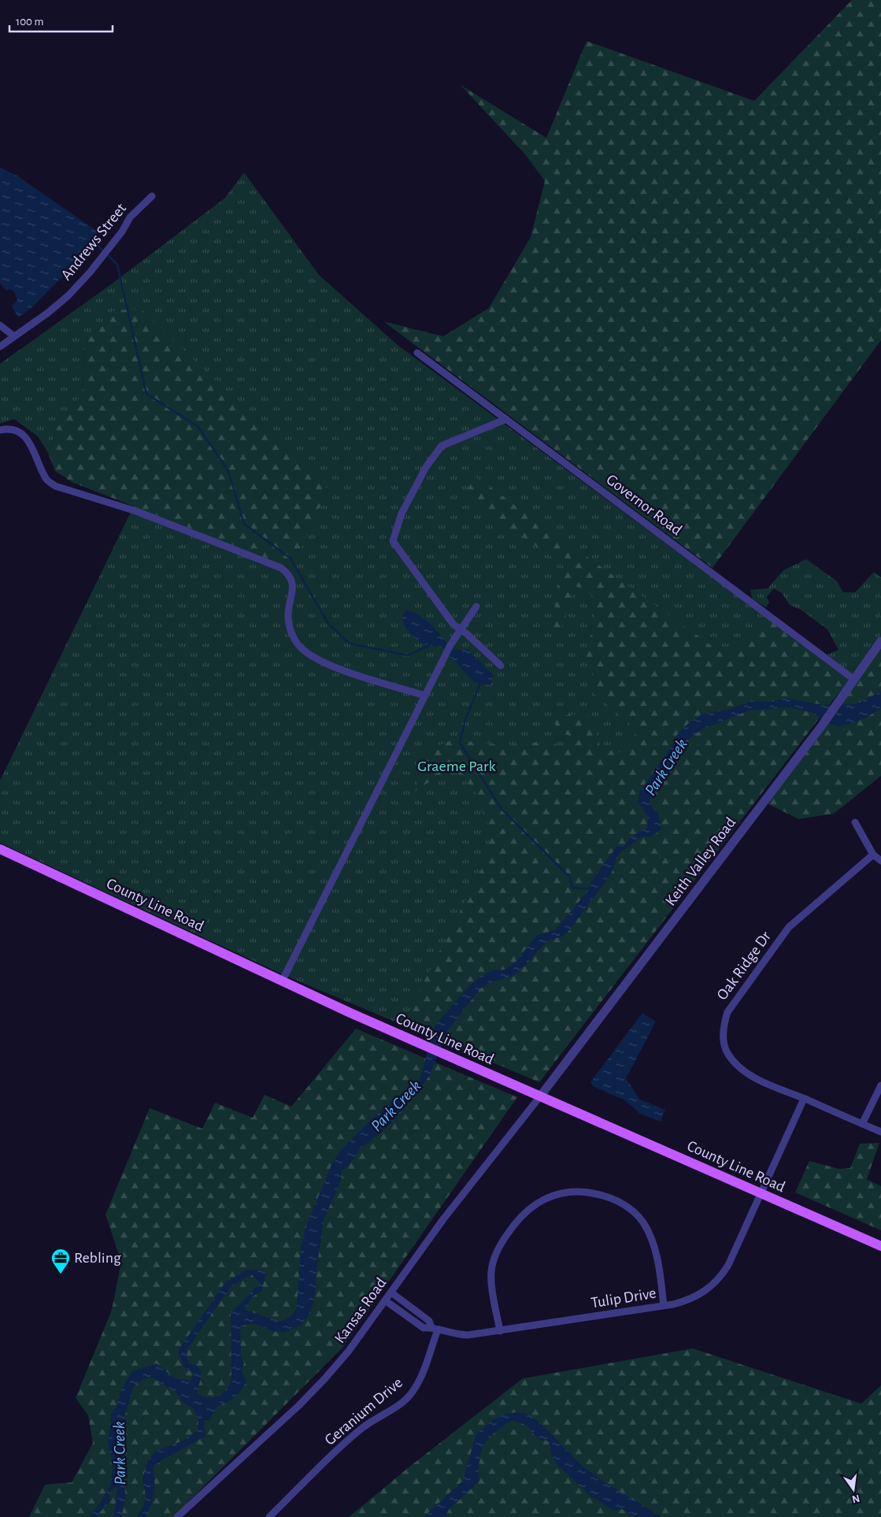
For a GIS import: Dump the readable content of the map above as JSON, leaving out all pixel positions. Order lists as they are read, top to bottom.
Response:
{
  "streets": {
    "main road": ["County Line Road"],
    "street": [
      "Andrews Street",
      "Governor Road",
      "Keith Valley Road",
      "Oak Ridge Dr",
      "Tulip Drive",
      "Kansas Road",
      "Geranium Drive"
    ]
  },
  "crossings": [
    ["Governor Road", "Keith Valley Road"],
    ["Keith Valley Road", "County Line Road"],
    ["Keith Valley Road", "Kansas Road"],
    ["County Line Road", "Tulip Drive"],
    ["County Line Road", "Kansas Road"],
    ["Oak Ridge Dr", "Tulip Drive"],
    ["Tulip Drive", "Kansas Road"],
    ["Tulip Drive", "Geranium Drive"]
  ],
  "water": ["Park Creek"],
  "parks": ["Graeme Park"],
  "places": {
    "office": ["Rebling"]
  },
  "scale_bar": "100 m",
  "north": "bottom"
}
